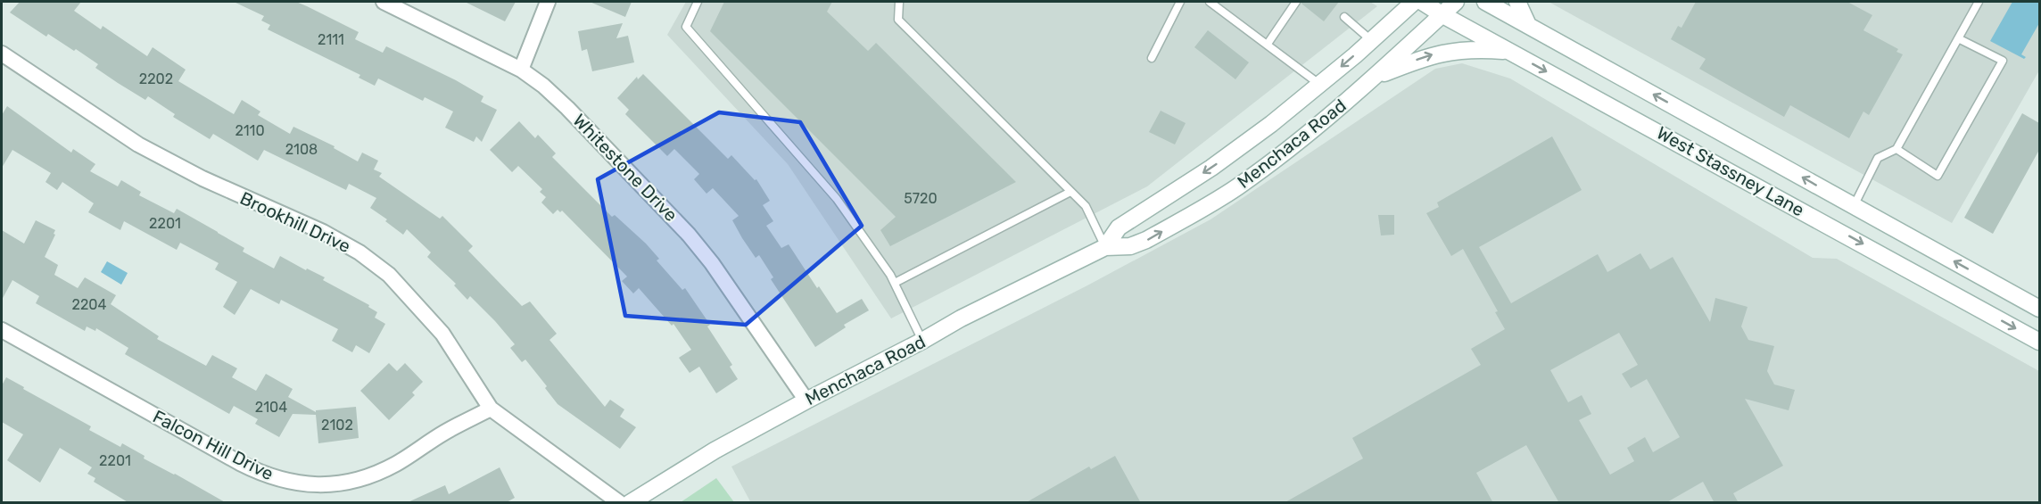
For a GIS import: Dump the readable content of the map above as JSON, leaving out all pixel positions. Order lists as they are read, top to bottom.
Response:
{
  "streets": {
    "main road": ["Menchaca Road", "West Stassney Lane"],
    "street": ["Whitestone Drive", "Brookhill Drive", "Falcon Hill Drive"]
  },
  "crossings": [
    ["Menchaca Road", "Whitestone Drive"],
    ["Menchaca Road", "West Stassney Lane"],
    ["Brookhill Drive", "Falcon Hill Drive"]
  ],
  "house_numbers": [
    "2111",
    "2202",
    "2110",
    "2108",
    "5720",
    "2201",
    "2204",
    "2104",
    "2102",
    "2201"
  ]
}
